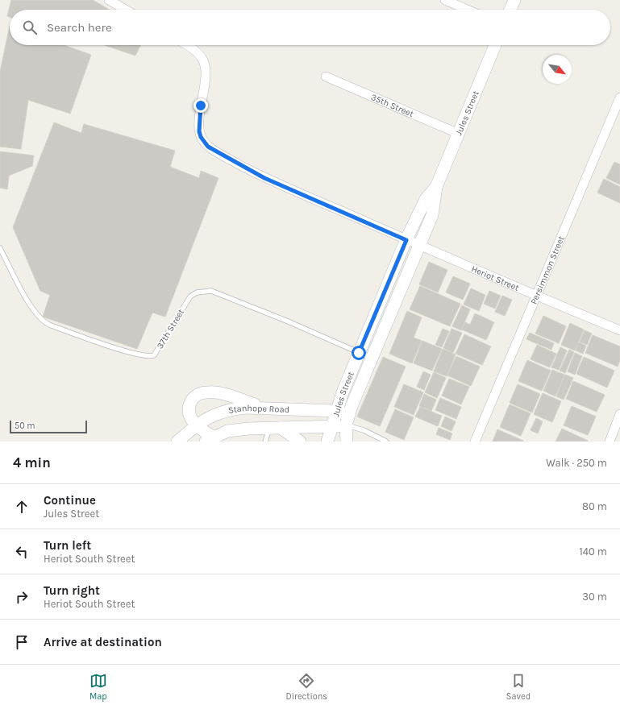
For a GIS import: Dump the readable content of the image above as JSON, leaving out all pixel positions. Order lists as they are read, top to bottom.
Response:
{
  "streets": {
    "main road": ["Jules Street", "Stanhope Road"],
    "street": ["35th Street", "Persimmon Street", "Heriot Street"],
    "lane": ["37th Street"]
  },
  "crossings": [
    ["35th Street", "Jules Street"],
    ["Jules Street", "Heriot Street"],
    ["Jules Street", "37th Street"],
    ["Jules Street", "Stanhope Road"],
    ["Persimmon Street", "Heriot Street"]
  ],
  "scale_bar": "50 m",
  "north": "bottom right",
  "page": {
    "search": "Search here",
    "scale": "50 m",
    "heading": ["4 min", "Walk · 250 m"],
    "list": [
      ["Continue", "Jules Street", "80 m"],
      ["Turn left", "Heriot South Street", "140 m"],
      ["Turn right", "Heriot South Street", "30 m"],
      "Arrive at destination"
    ],
    "nav": ["Map", "Directions", "Saved"]
  }
}
